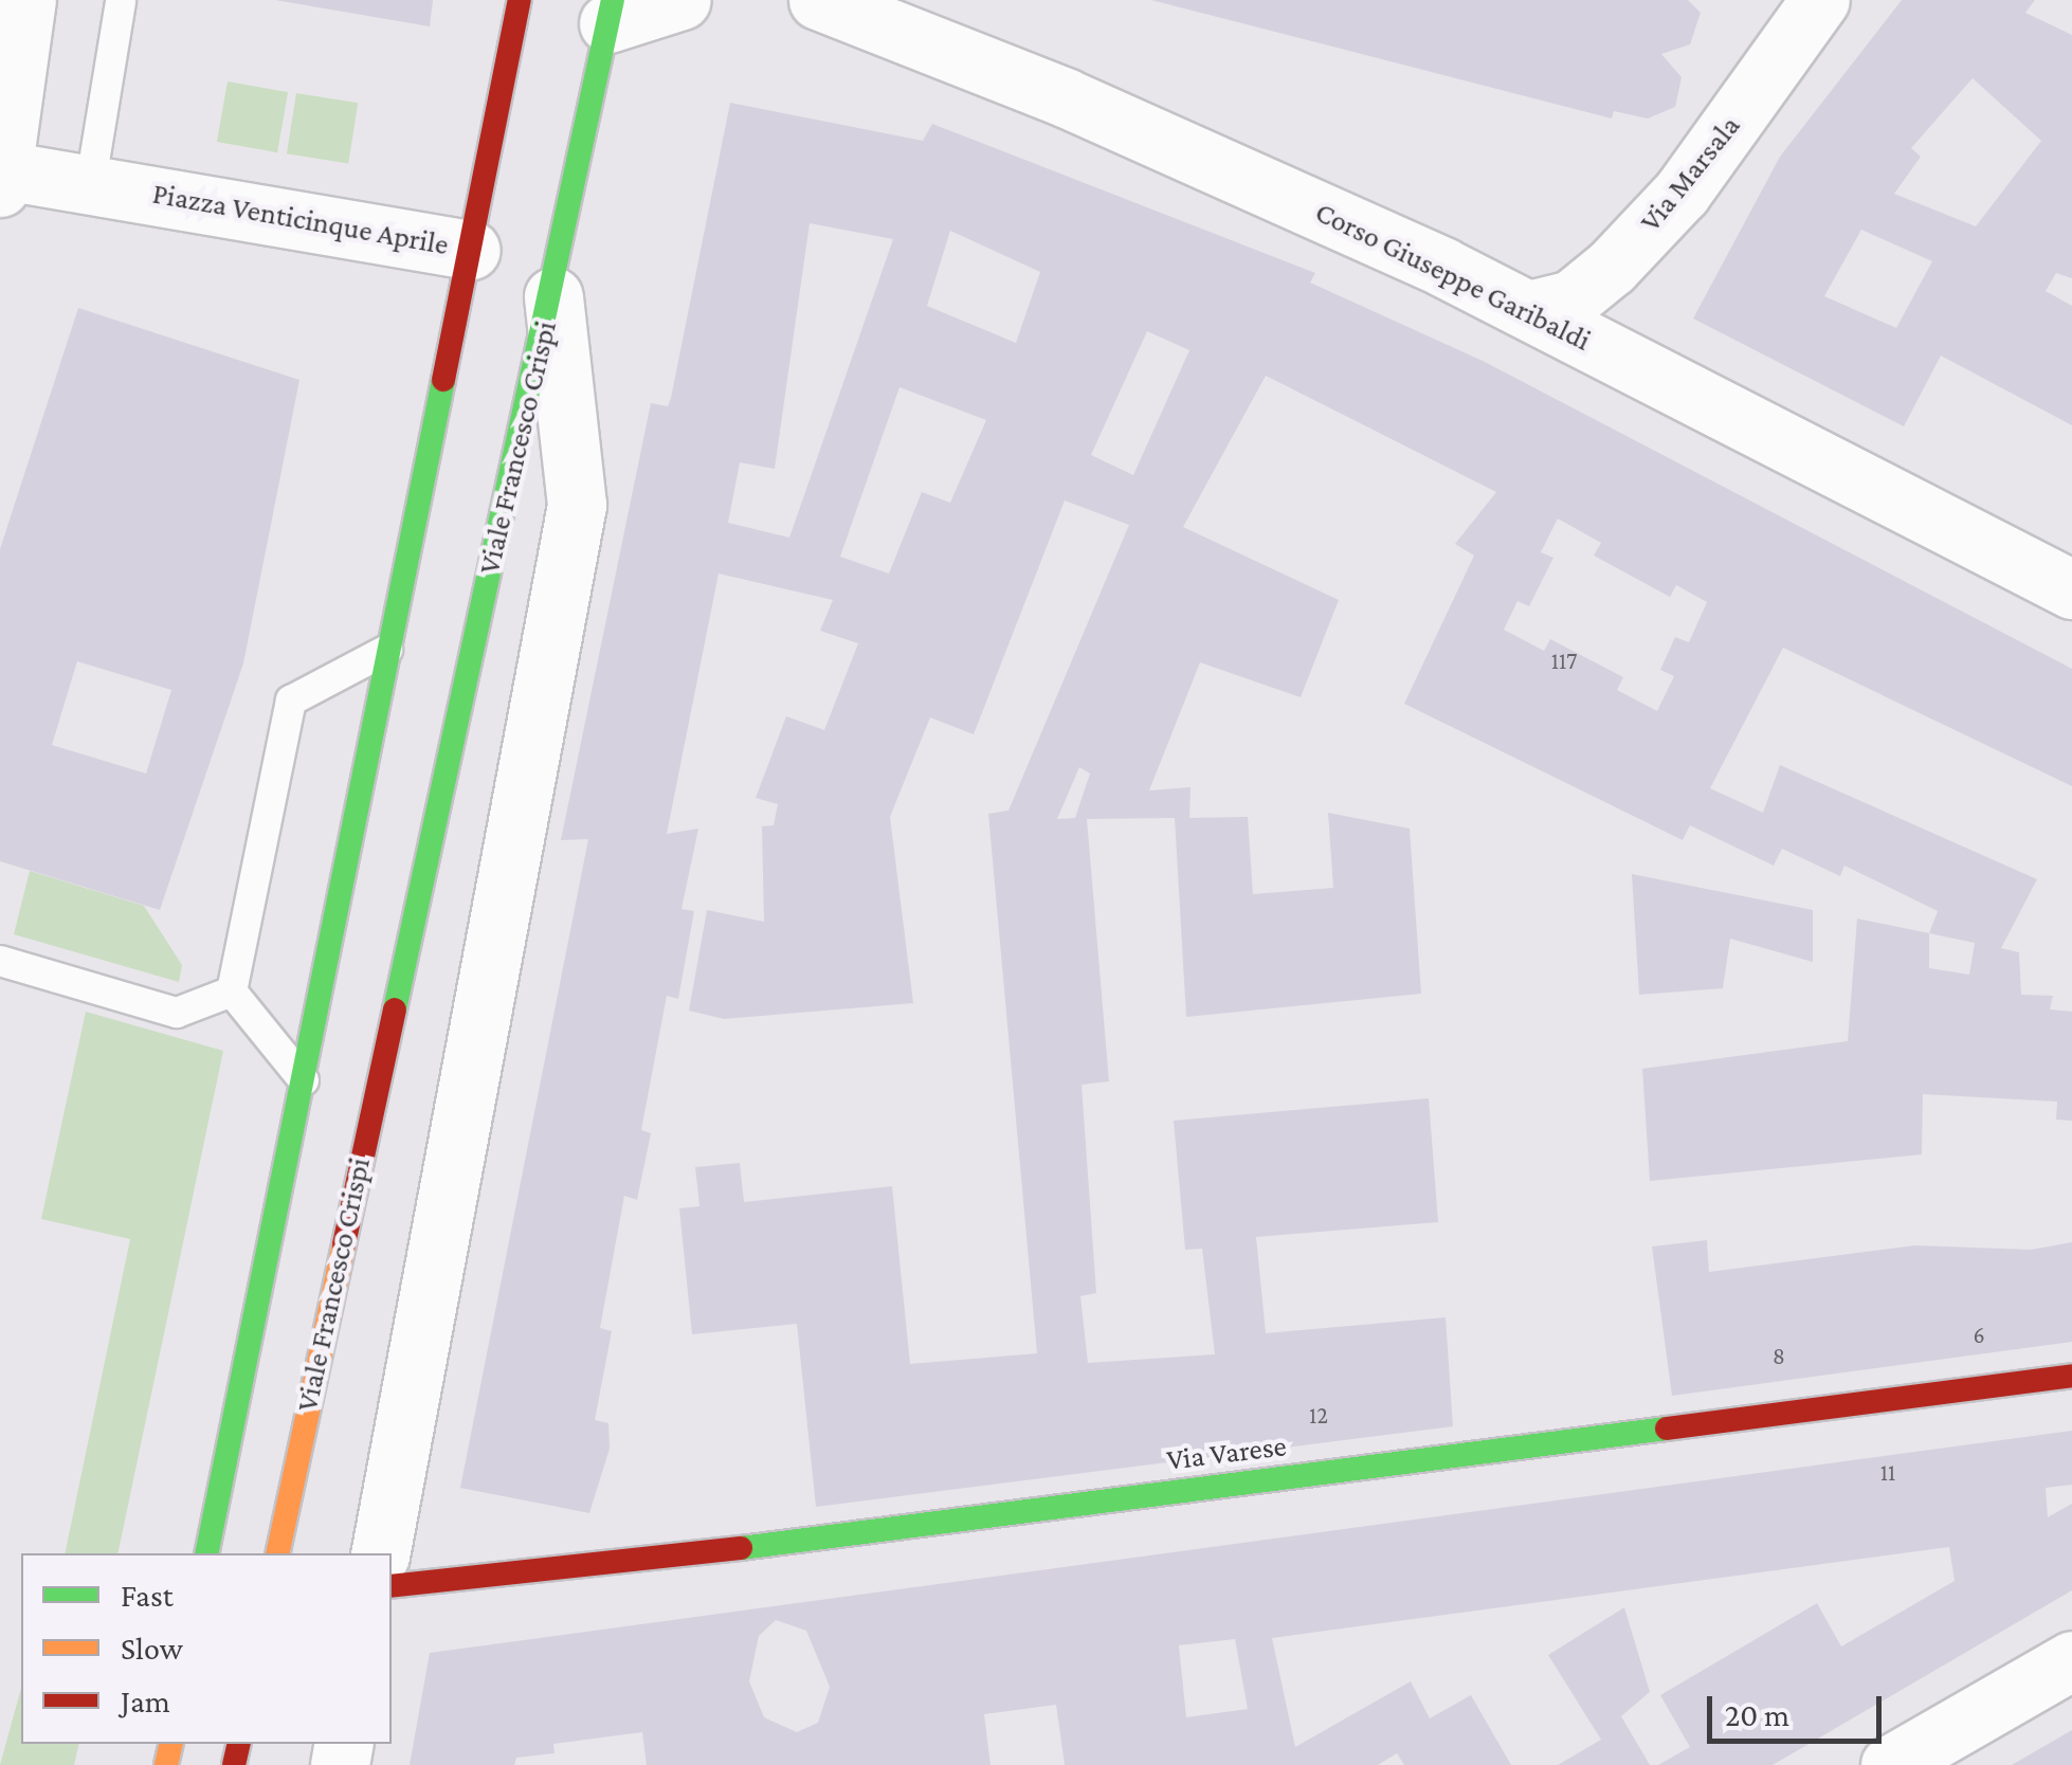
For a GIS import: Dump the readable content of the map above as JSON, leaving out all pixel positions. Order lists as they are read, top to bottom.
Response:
{
  "streets": {
    "main road": ["Piazza Venticinque Aprile", "Viale Francesco Crispi", "Via Varese"],
    "street": ["Via Marsala", "Corso Giuseppe Garibaldi"]
  },
  "crossings": [
    ["Via Marsala", "Corso Giuseppe Garibaldi"]
  ],
  "house_numbers": [
    "117",
    "6",
    "8",
    "12",
    "11"
  ],
  "legend": ["Fast", "Slow", "Jam"],
  "scale_bar": "20 m"
}
